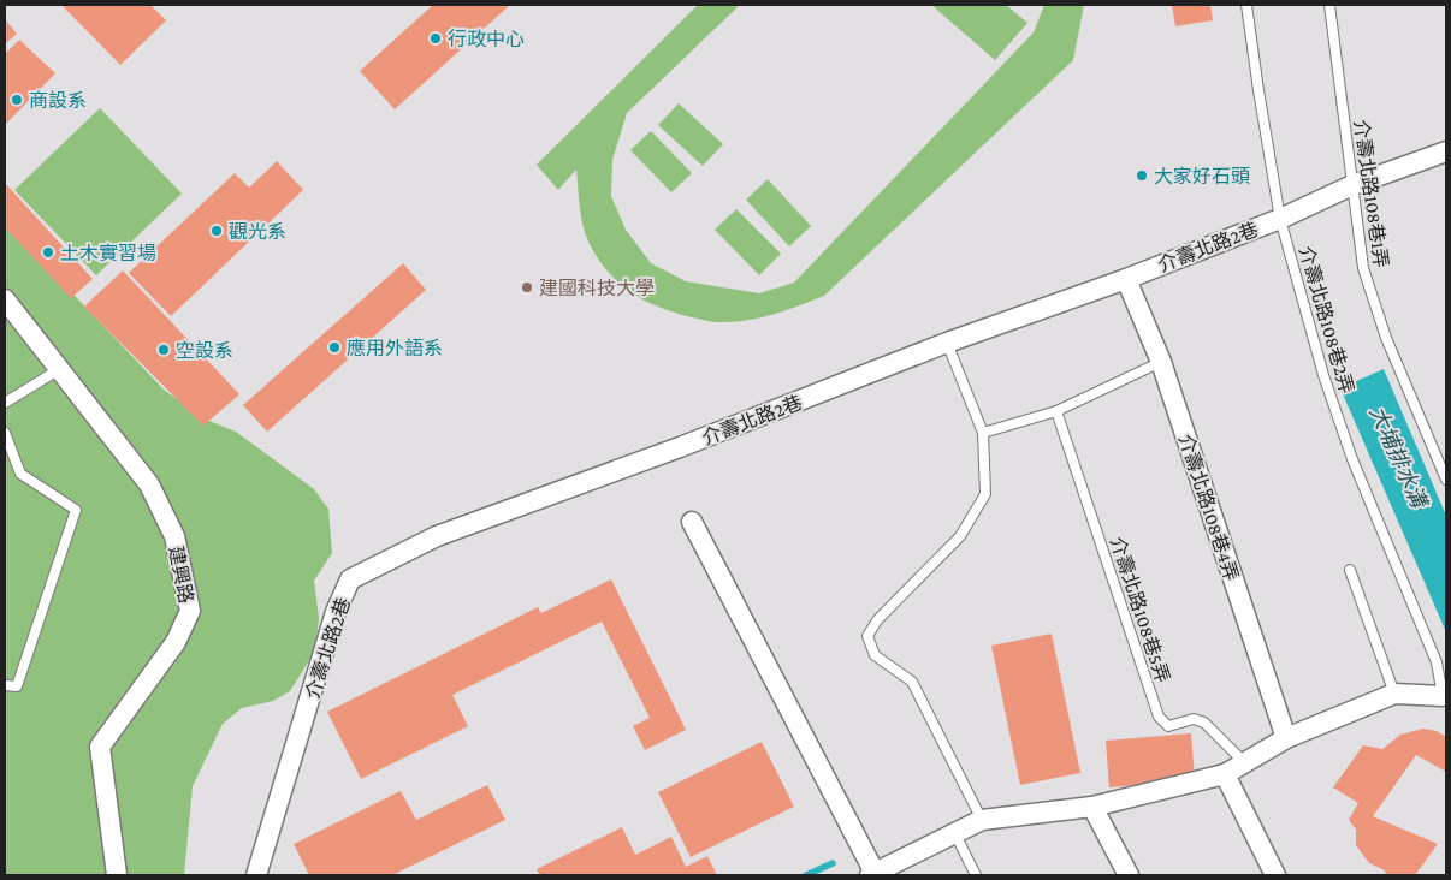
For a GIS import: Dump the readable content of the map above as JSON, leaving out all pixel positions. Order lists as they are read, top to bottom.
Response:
{
  "streets": {
    "street": ["介壽北路2巷", "介壽北路108巷4弄", "建興路"],
    "lane": ["介壽北路108巷1弄", "介壽北路108巷2弄", "介壽北路108巷5弄"]
  },
  "crossings": [
    ["介壽北路108巷1弄", "介壽北路2巷"],
    ["介壽北路2巷", "介壽北路108巷2弄"],
    ["介壽北路2巷", "介壽北路108巷4弄"]
  ],
  "water": ["大埔排水溝"],
  "places": [
    "行政中心",
    "商設系",
    "大家好石頭",
    "觀光系",
    "土木實習場",
    "建國科技大學",
    "應用外語系",
    "空設系"
  ]
}
